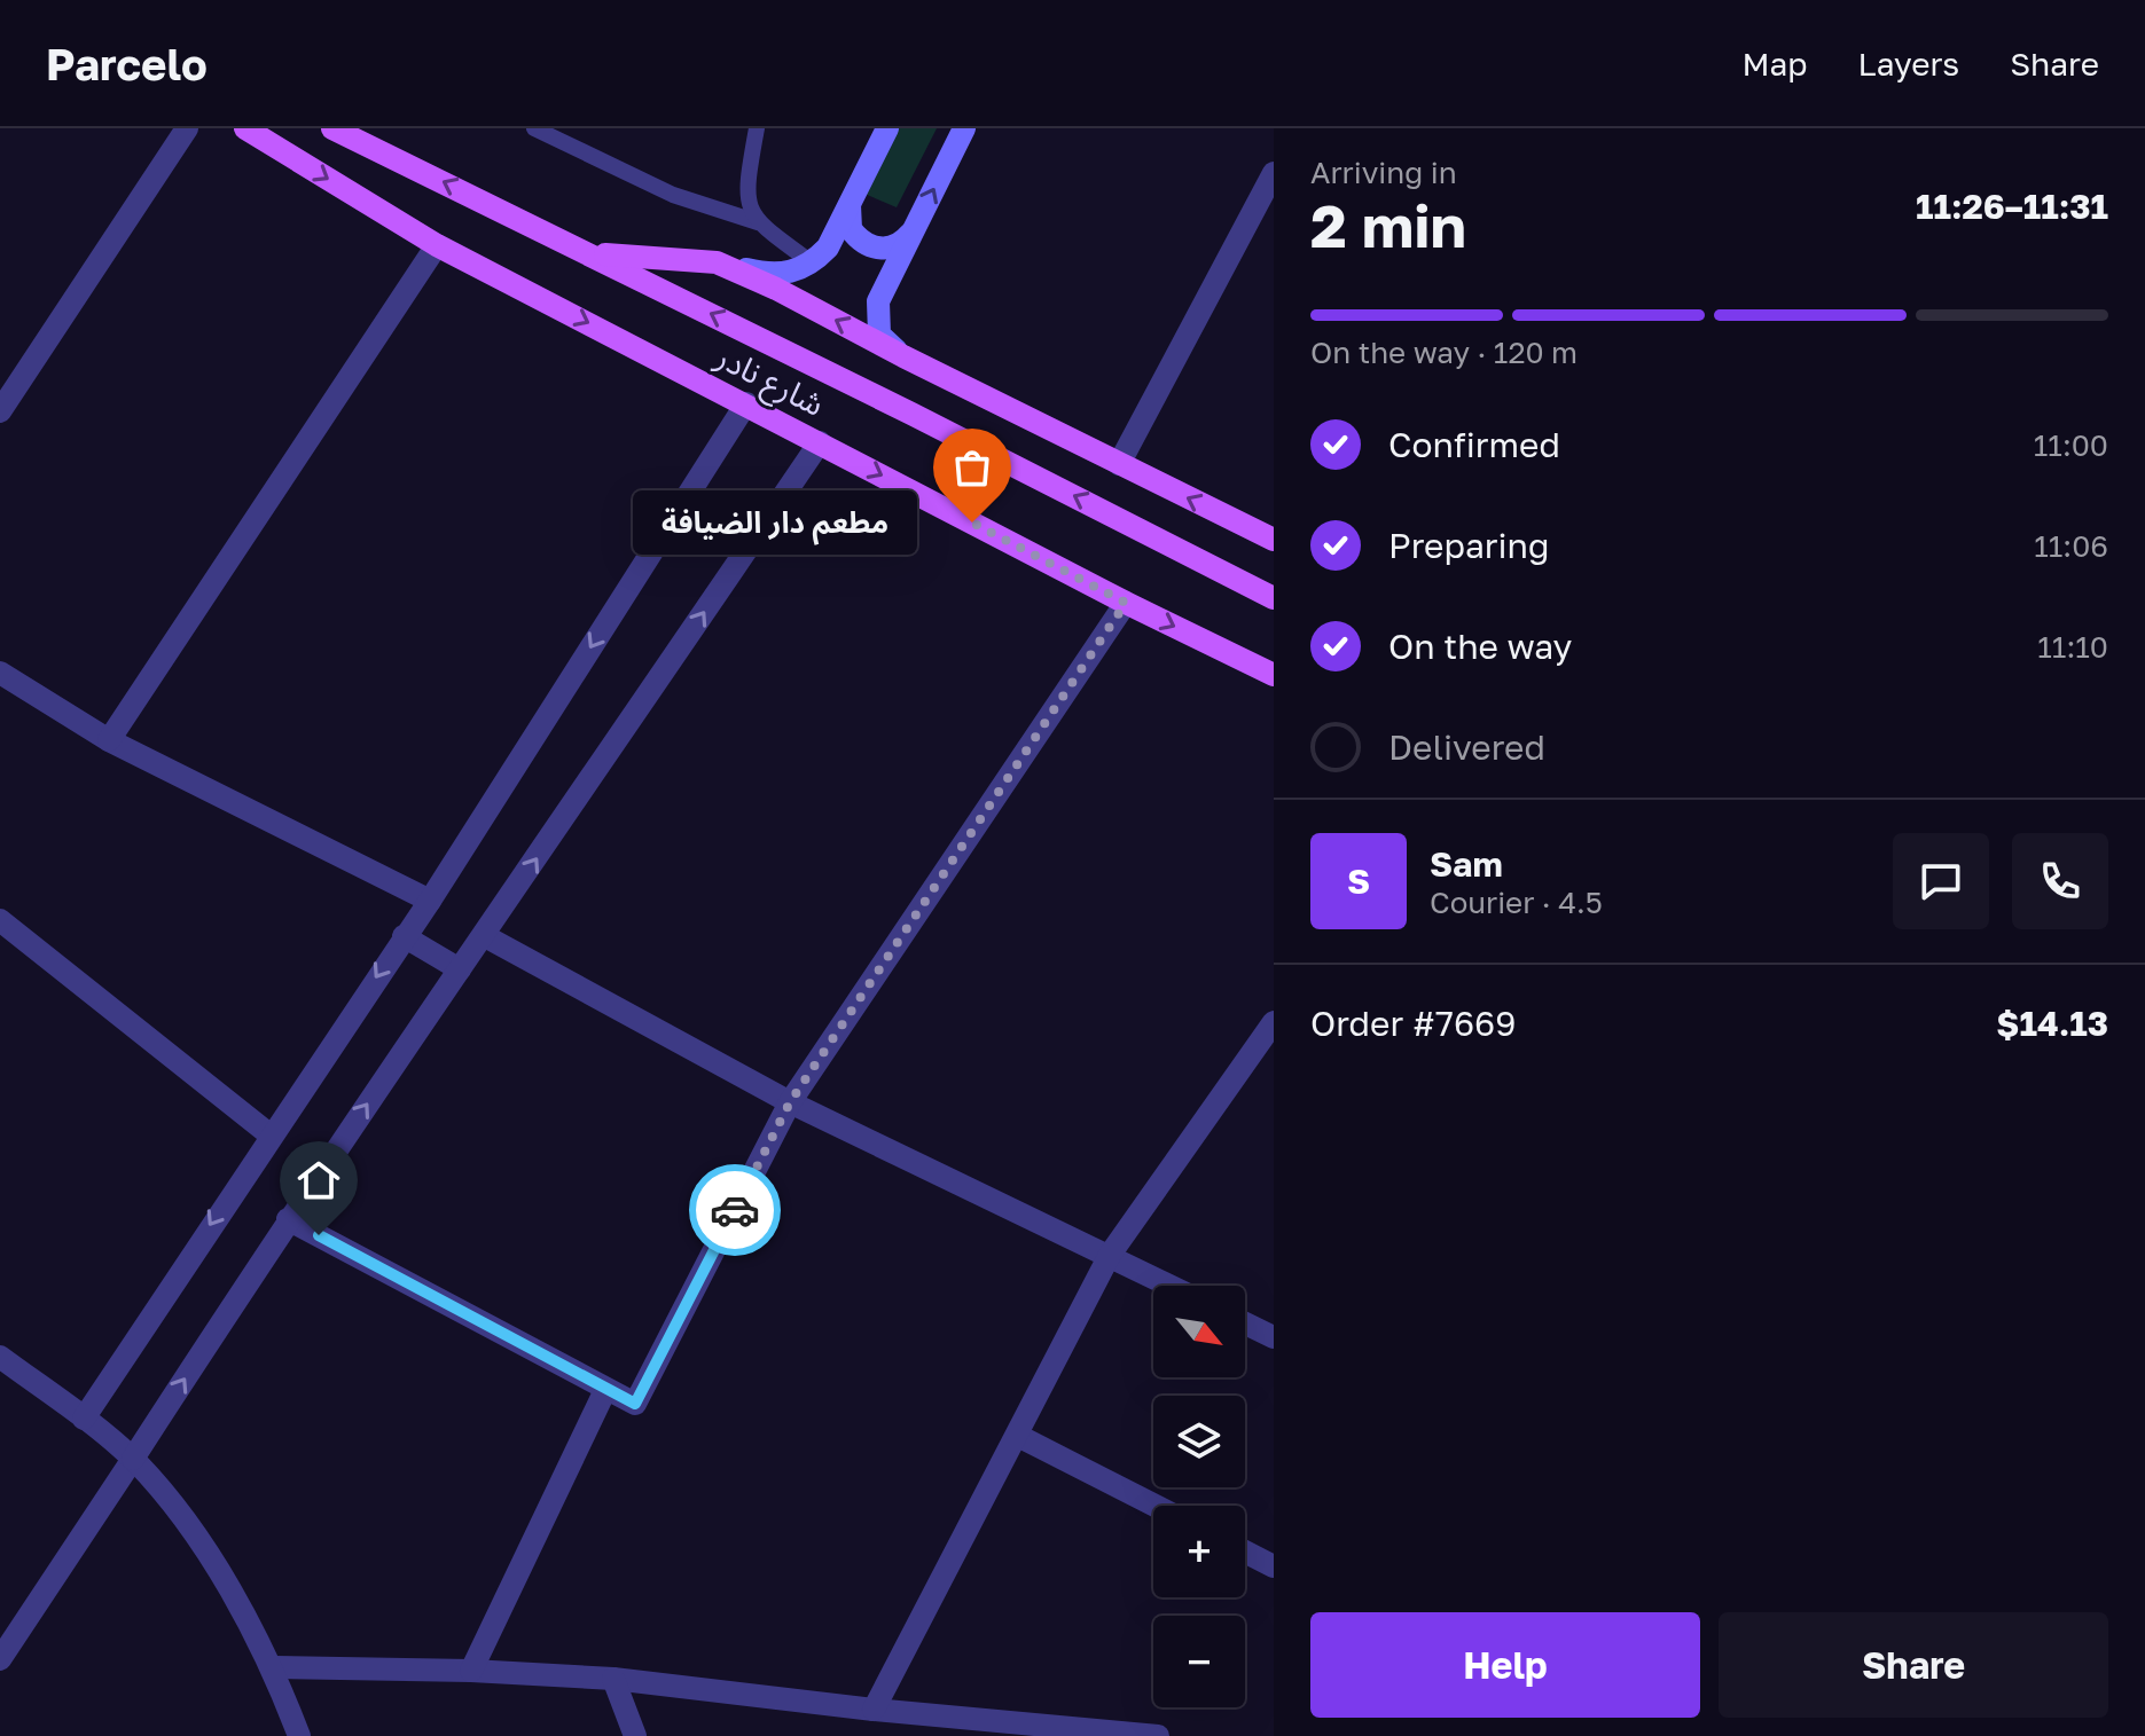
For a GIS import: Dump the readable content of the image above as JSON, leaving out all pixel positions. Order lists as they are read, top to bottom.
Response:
{
  "streets": {
    "main road": ["شارع نادر"]
  },
  "places": ["مطعم دار الضيافة"],
  "north": "bottom right",
  "page": {
    "header": "Parcelo",
    "nav": ["Map", "Layers", "Share"],
    "heading": ["2 min", "Arriving in", "11:26–11:31"],
    "panel": [
      "Sam",
      "Courier · 4.5",
      "Order #7669",
      "$14.13"
    ],
    "bar": "On the way · 120 m",
    "list": [
      ["Confirmed", "11:00"],
      ["Preparing", "11:06"],
      ["On the way", "11:10"],
      "Delivered"
    ],
    "bubble": "مطعم دار الضيافة",
    "round": "S",
    "map_buttons": ["+", "−"],
    "buttons": ["Help", "Share"]
  }
}
